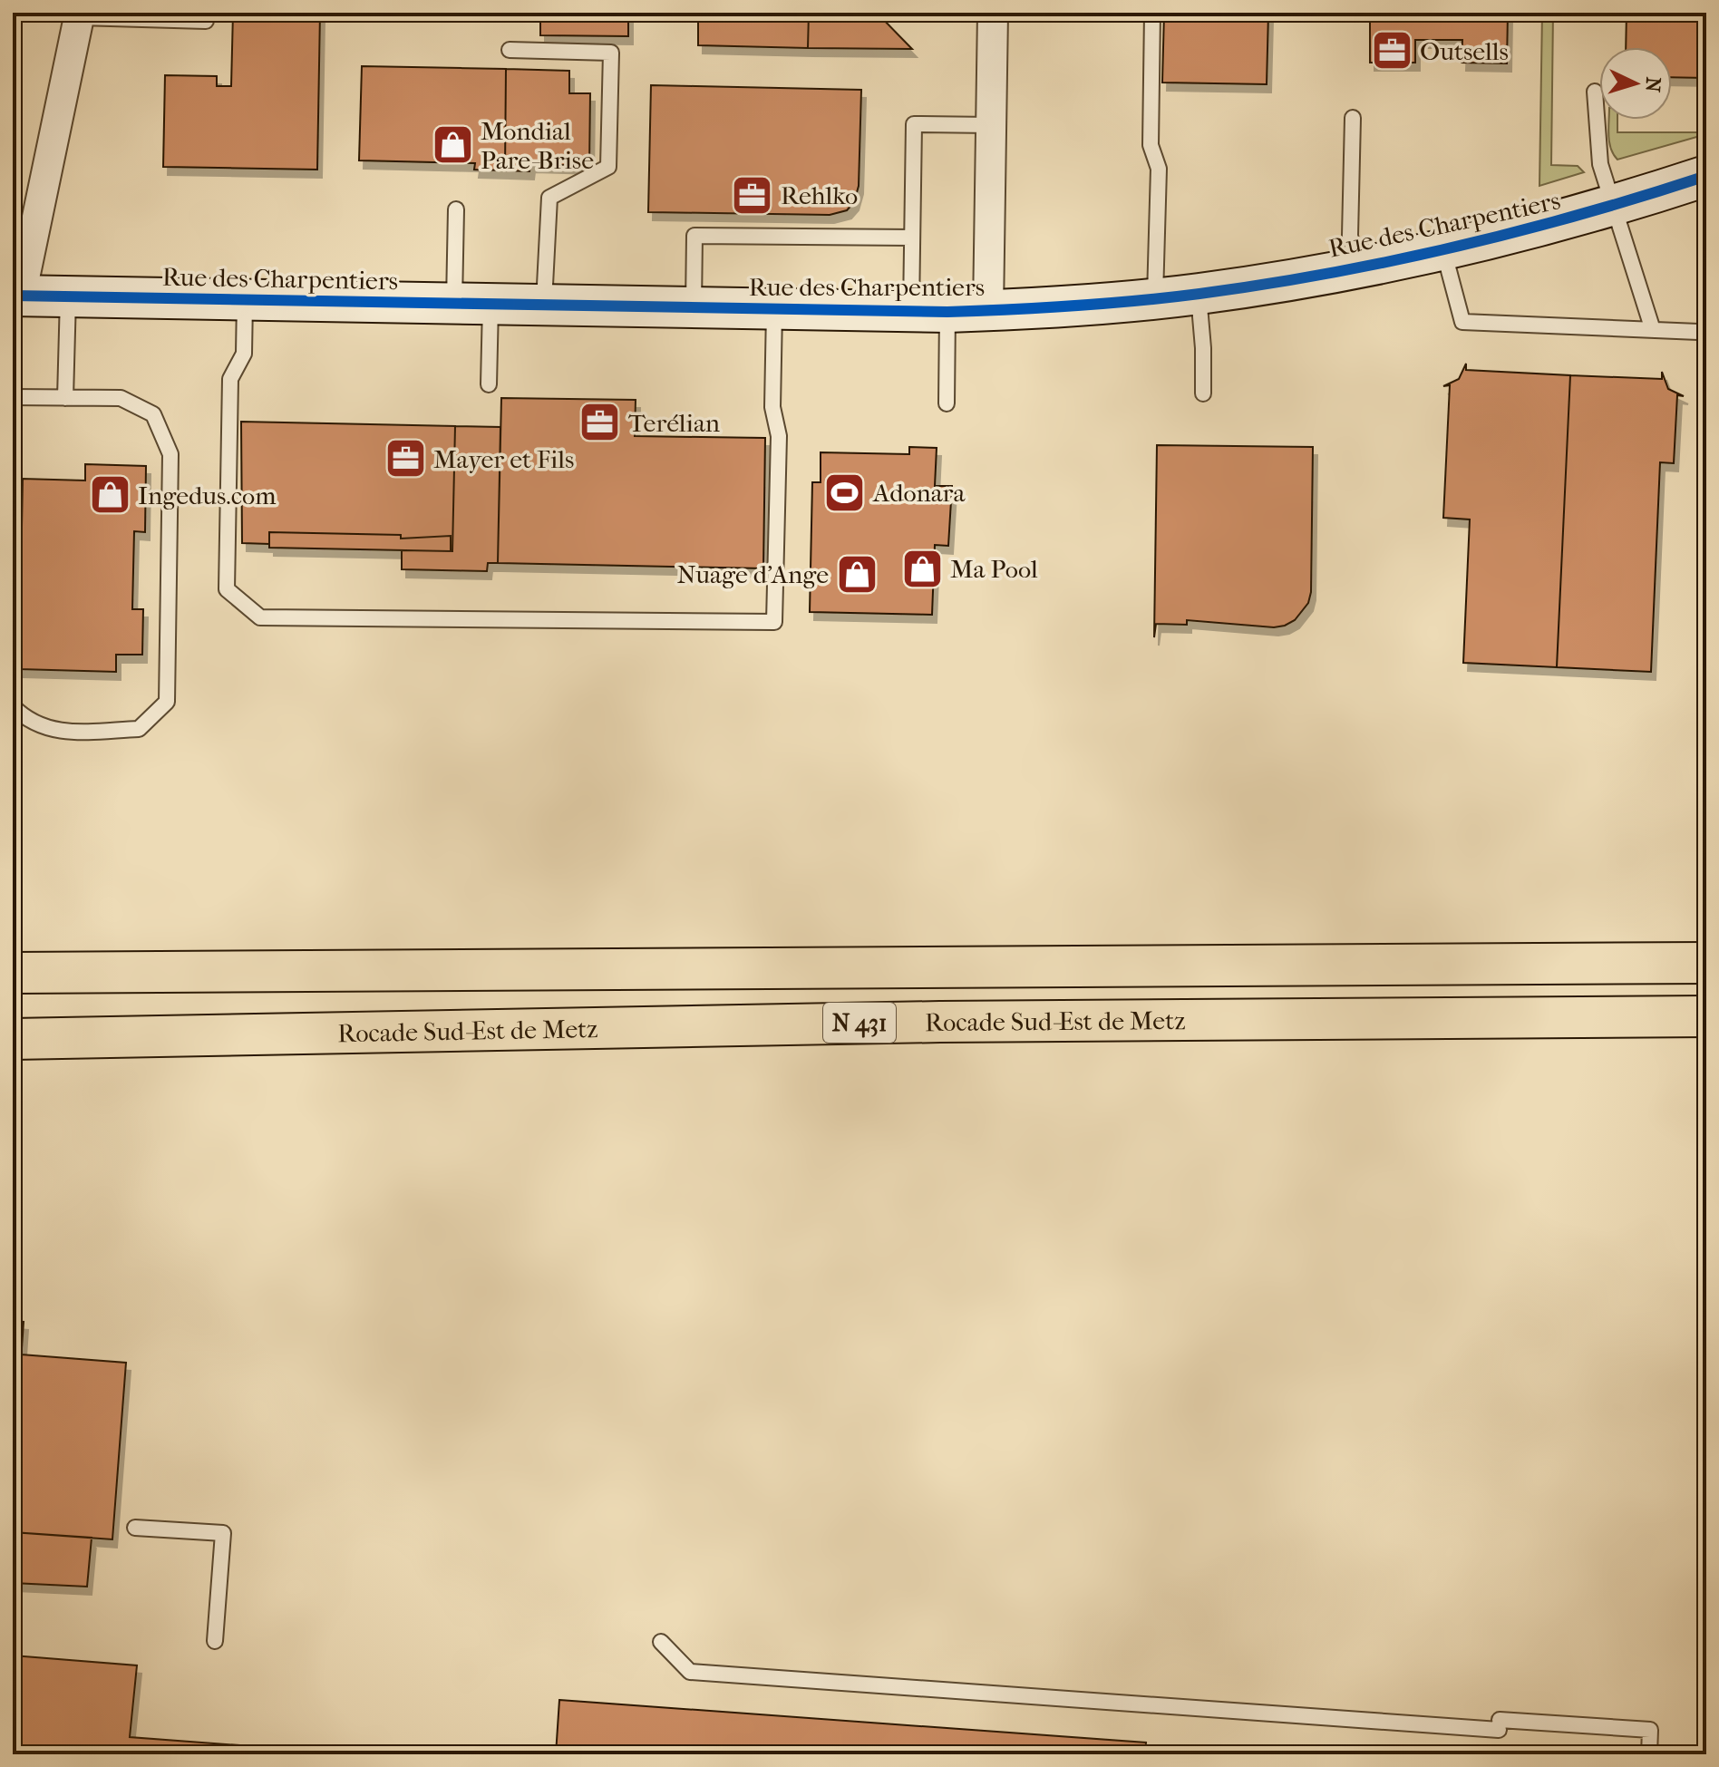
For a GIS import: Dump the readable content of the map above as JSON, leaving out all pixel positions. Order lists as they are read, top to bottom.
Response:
{
  "streets": {
    "highway": ["Rocade Sud-Est de Metz", "N 431"],
    "street": ["Rue des Charpentiers"]
  },
  "places": {
    "office": [
      "Outsells",
      "Rehlko",
      "Terélian",
      "Mayer et Fils"
    ],
    "shop": [
      "Mondial Pare-Brise",
      "Ingedus.com",
      "Ma Pool",
      "Nuage d'Ange"
    ],
    "sports": ["Adonara"]
  },
  "north": "right"
}
